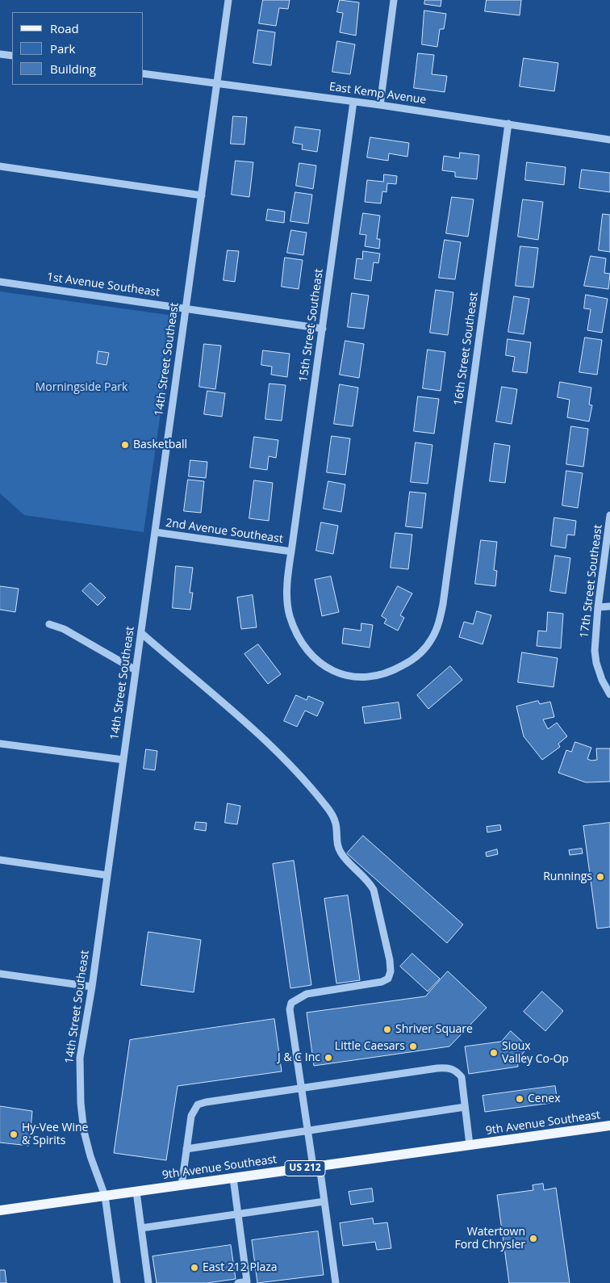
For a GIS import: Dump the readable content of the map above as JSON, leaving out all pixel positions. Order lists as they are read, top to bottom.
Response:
{
  "streets": {
    "main road": ["9th Avenue Southeast", "US 212"],
    "street": [
      "East Kemp Avenue",
      "1st Avenue Southeast",
      "15th Street Southeast",
      "16th Street Southeast",
      "14th Street Southeast",
      "2nd Avenue Southeast",
      "17th Street Southeast"
    ]
  },
  "crossings": [
    ["East Kemp Avenue", "15th Street Southeast"],
    ["East Kemp Avenue", "16th Street Southeast"],
    ["East Kemp Avenue", "14th Street Southeast"],
    ["1st Avenue Southeast", "15th Street Southeast"],
    ["1st Avenue Southeast", "14th Street Southeast"],
    ["15th Street Southeast", "16th Street Southeast"],
    ["15th Street Southeast", "2nd Avenue Southeast"],
    ["14th Street Southeast", "2nd Avenue Southeast"],
    ["14th Street Southeast", "9th Avenue Southeast"]
  ],
  "parks": ["Morningside Park"],
  "places": [
    "Basketball",
    "Runnings",
    "Shriver Square",
    "Little Caesars",
    "Sioux Valley Co-Op",
    "J & C Inc",
    "Cenex",
    "Hy-Vee Wine & Spirits",
    "Watertown Ford Chrysler",
    "East 212 Plaza"
  ],
  "legend": ["Road", "Park", "Building"]
}
